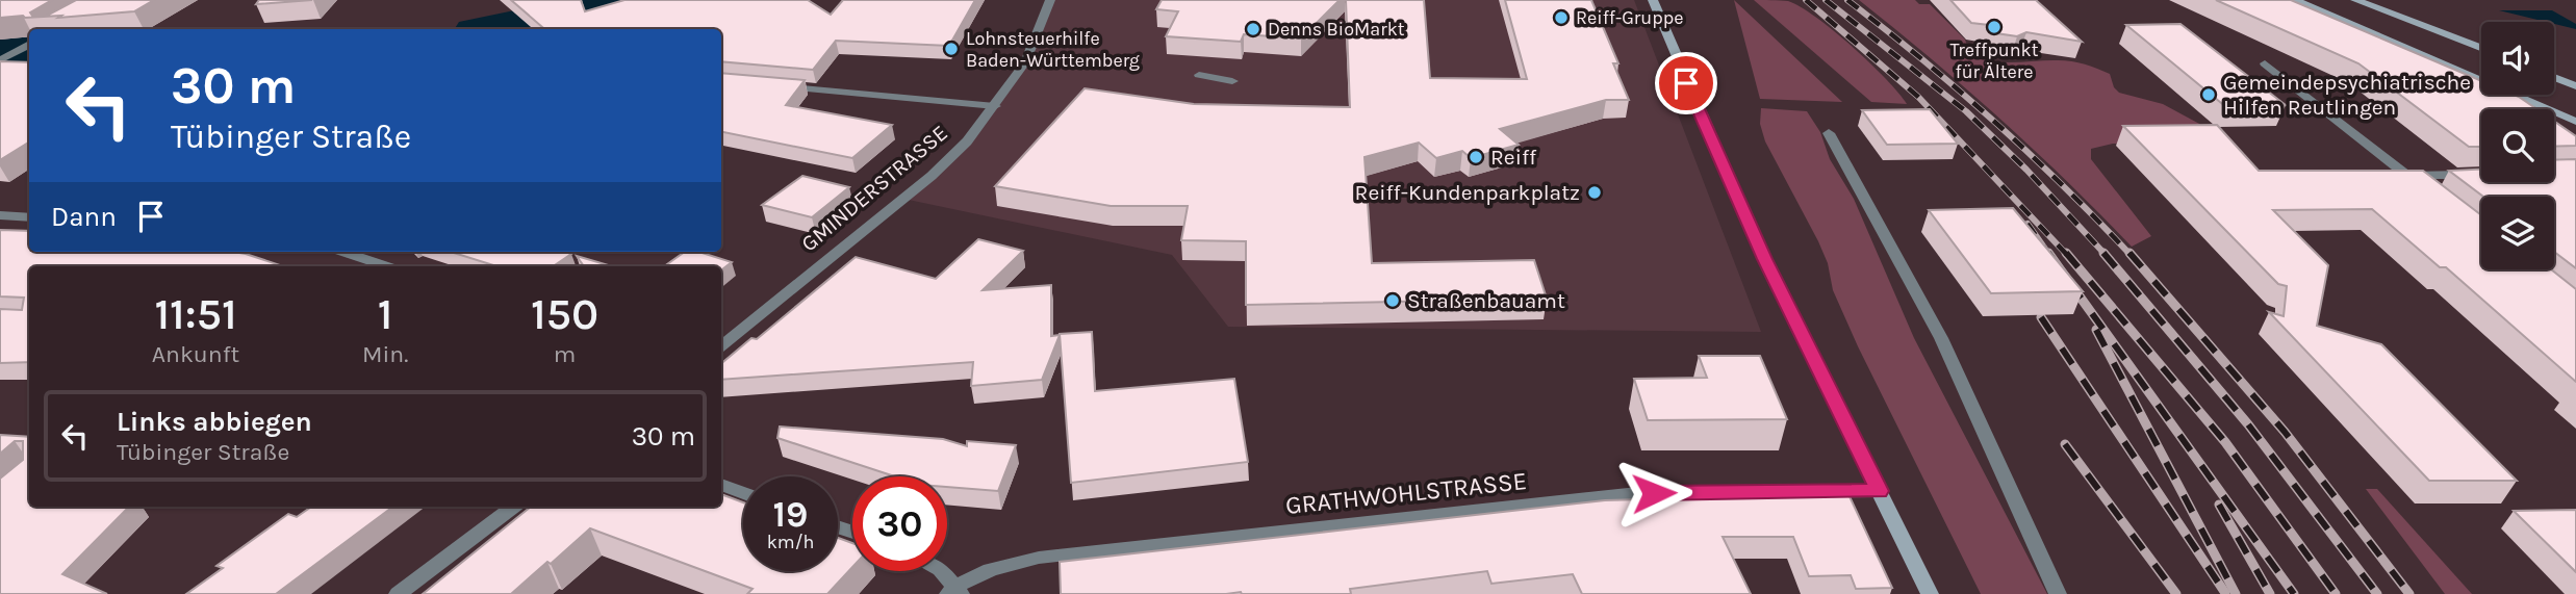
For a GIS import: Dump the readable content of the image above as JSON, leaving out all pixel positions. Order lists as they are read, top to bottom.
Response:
{
  "streets": {
    "street": ["GMINDERSTRASSE", "GRATHWOHLSTRASSE"]
  },
  "places": [
    "Reiff-Gruppe",
    "Treffpunkt für Ältere",
    "Denns BioMarkt",
    "Lohnsteuerhilfe Baden-Württemberg",
    "Gemeindepsychiatrische Hilfen Reutlingen",
    "Reiff",
    "Reiff-Kundenparkplatz",
    "Straßenbauamt"
  ],
  "page": {
    "turn": ["30 m", "Tübinger Straße"],
    "then": "Dann",
    "eta": [
      "11:51",
      "Ankunft",
      "1",
      "Min.",
      "150",
      "m"
    ],
    "list": [
      {
        "name": "Links abbiegen",
        "note": "Tübinger Straße",
        "value": "30 m"
      }
    ],
    "speed": "19 km/h",
    "limit": "30"
  }
}
